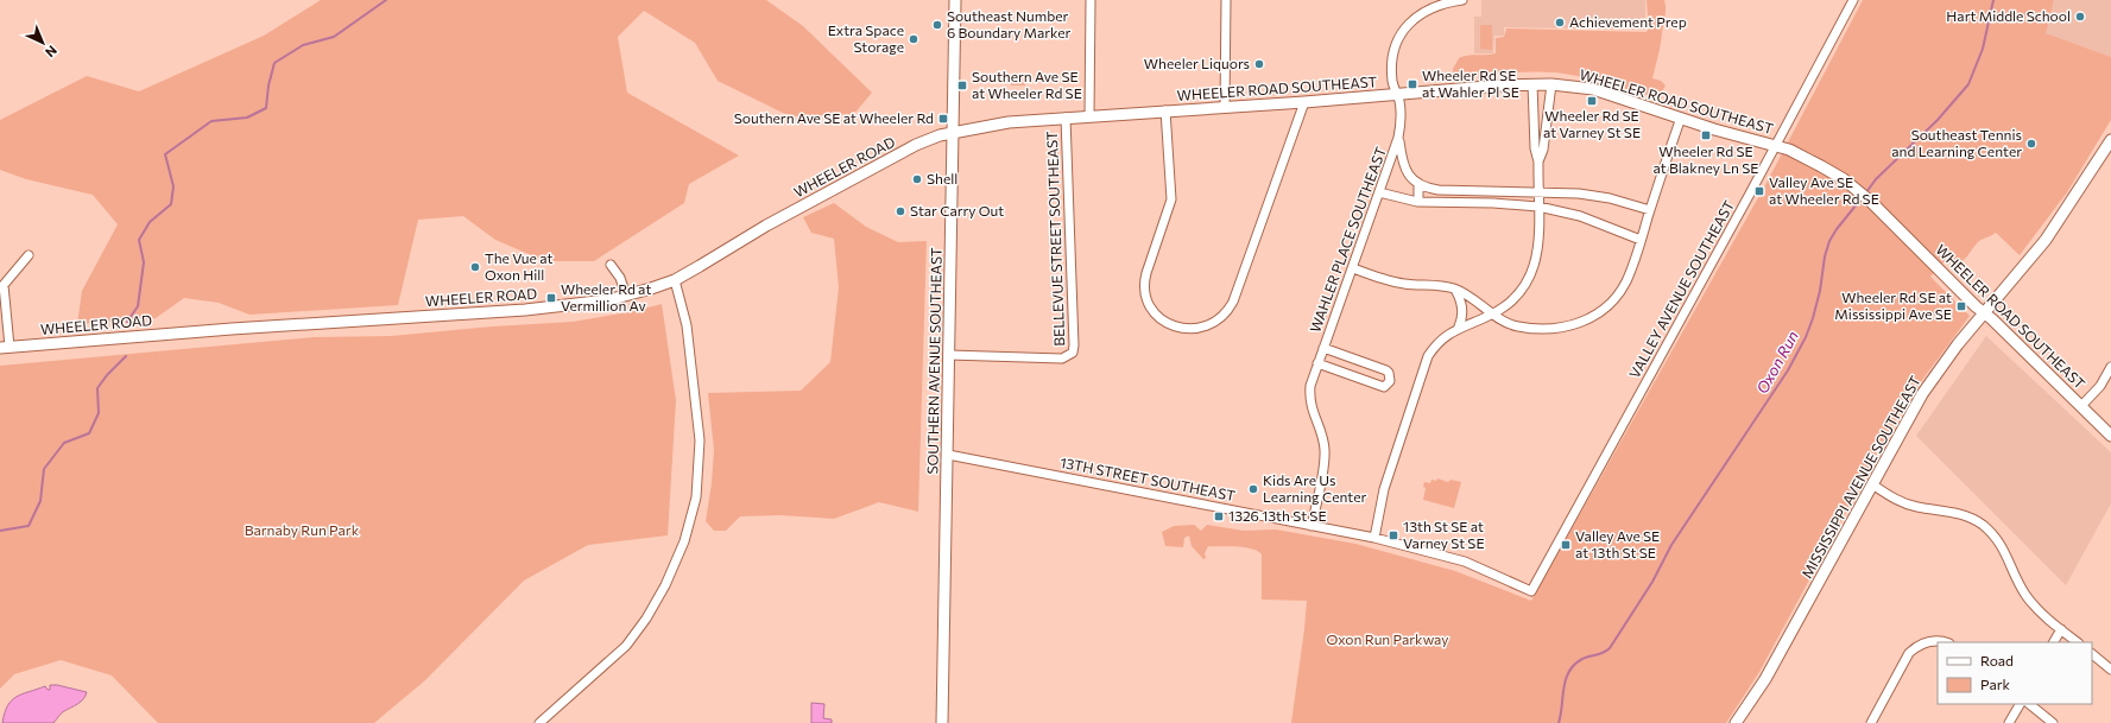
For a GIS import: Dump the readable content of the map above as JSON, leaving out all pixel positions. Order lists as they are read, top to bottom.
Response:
{
  "streets": {
    "main road": [
      "WHEELER ROAD SOUTHEAST",
      "WHEELER ROAD",
      "SOUTHERN AVENUE SOUTHEAST",
      "MISSISSIPPI AVENUE SOUTHEAST"
    ],
    "street": [
      "BELLEVUE STREET SOUTHEAST",
      "WAHLER PLACE SOUTHEAST",
      "VALLEY AVENUE SOUTHEAST",
      "13TH STREET SOUTHEAST"
    ]
  },
  "crossings": [
    ["WHEELER ROAD SOUTHEAST", "WHEELER ROAD"],
    ["WHEELER ROAD SOUTHEAST", "BELLEVUE STREET SOUTHEAST"],
    ["WHEELER ROAD SOUTHEAST", "WAHLER PLACE SOUTHEAST"],
    ["WHEELER ROAD SOUTHEAST", "VALLEY AVENUE SOUTHEAST"],
    ["WHEELER ROAD SOUTHEAST", "SOUTHERN AVENUE SOUTHEAST"],
    ["WHEELER ROAD SOUTHEAST", "MISSISSIPPI AVENUE SOUTHEAST"],
    ["WHEELER ROAD", "SOUTHERN AVENUE SOUTHEAST"],
    ["BELLEVUE STREET SOUTHEAST", "SOUTHERN AVENUE SOUTHEAST"],
    ["WAHLER PLACE SOUTHEAST", "13TH STREET SOUTHEAST"],
    ["VALLEY AVENUE SOUTHEAST", "13TH STREET SOUTHEAST"],
    ["SOUTHERN AVENUE SOUTHEAST", "13TH STREET SOUTHEAST"]
  ],
  "water": ["Oxon Run"],
  "parks": ["Barnaby Run Park", "Oxon Run Parkway"],
  "places": {
    "other": [
      "Hart Middle School",
      "Achievement Prep",
      "Southeast Number 6 Boundary Marker",
      "Extra Space Storage",
      "Wheeler Liquors",
      "Southeast Tennis and Learning Center",
      "Shell",
      "Star Carry Out",
      "The Vue at Oxon Hill",
      "Kids Are Us Learning Center"
    ],
    "transit": [
      "Wheeler Rd SE at Wahler Pl SE",
      "Southern Ave SE at Wheeler Rd SE",
      "Wheeler Rd SE at Varney St SE",
      "Southern Ave SE at Wheeler Rd",
      "Wheeler Rd SE at Blakney Ln SE",
      "Valley Ave SE at Wheeler Rd SE",
      "Wheeler Rd at Vermillion Av",
      "Wheeler Rd SE at Mississippi Ave SE",
      "1326 13th St SE",
      "13th St SE at Varney St SE",
      "Valley Ave SE at 13th St SE"
    ]
  },
  "legend": ["Road", "Park"],
  "north": "bottom right"
}
